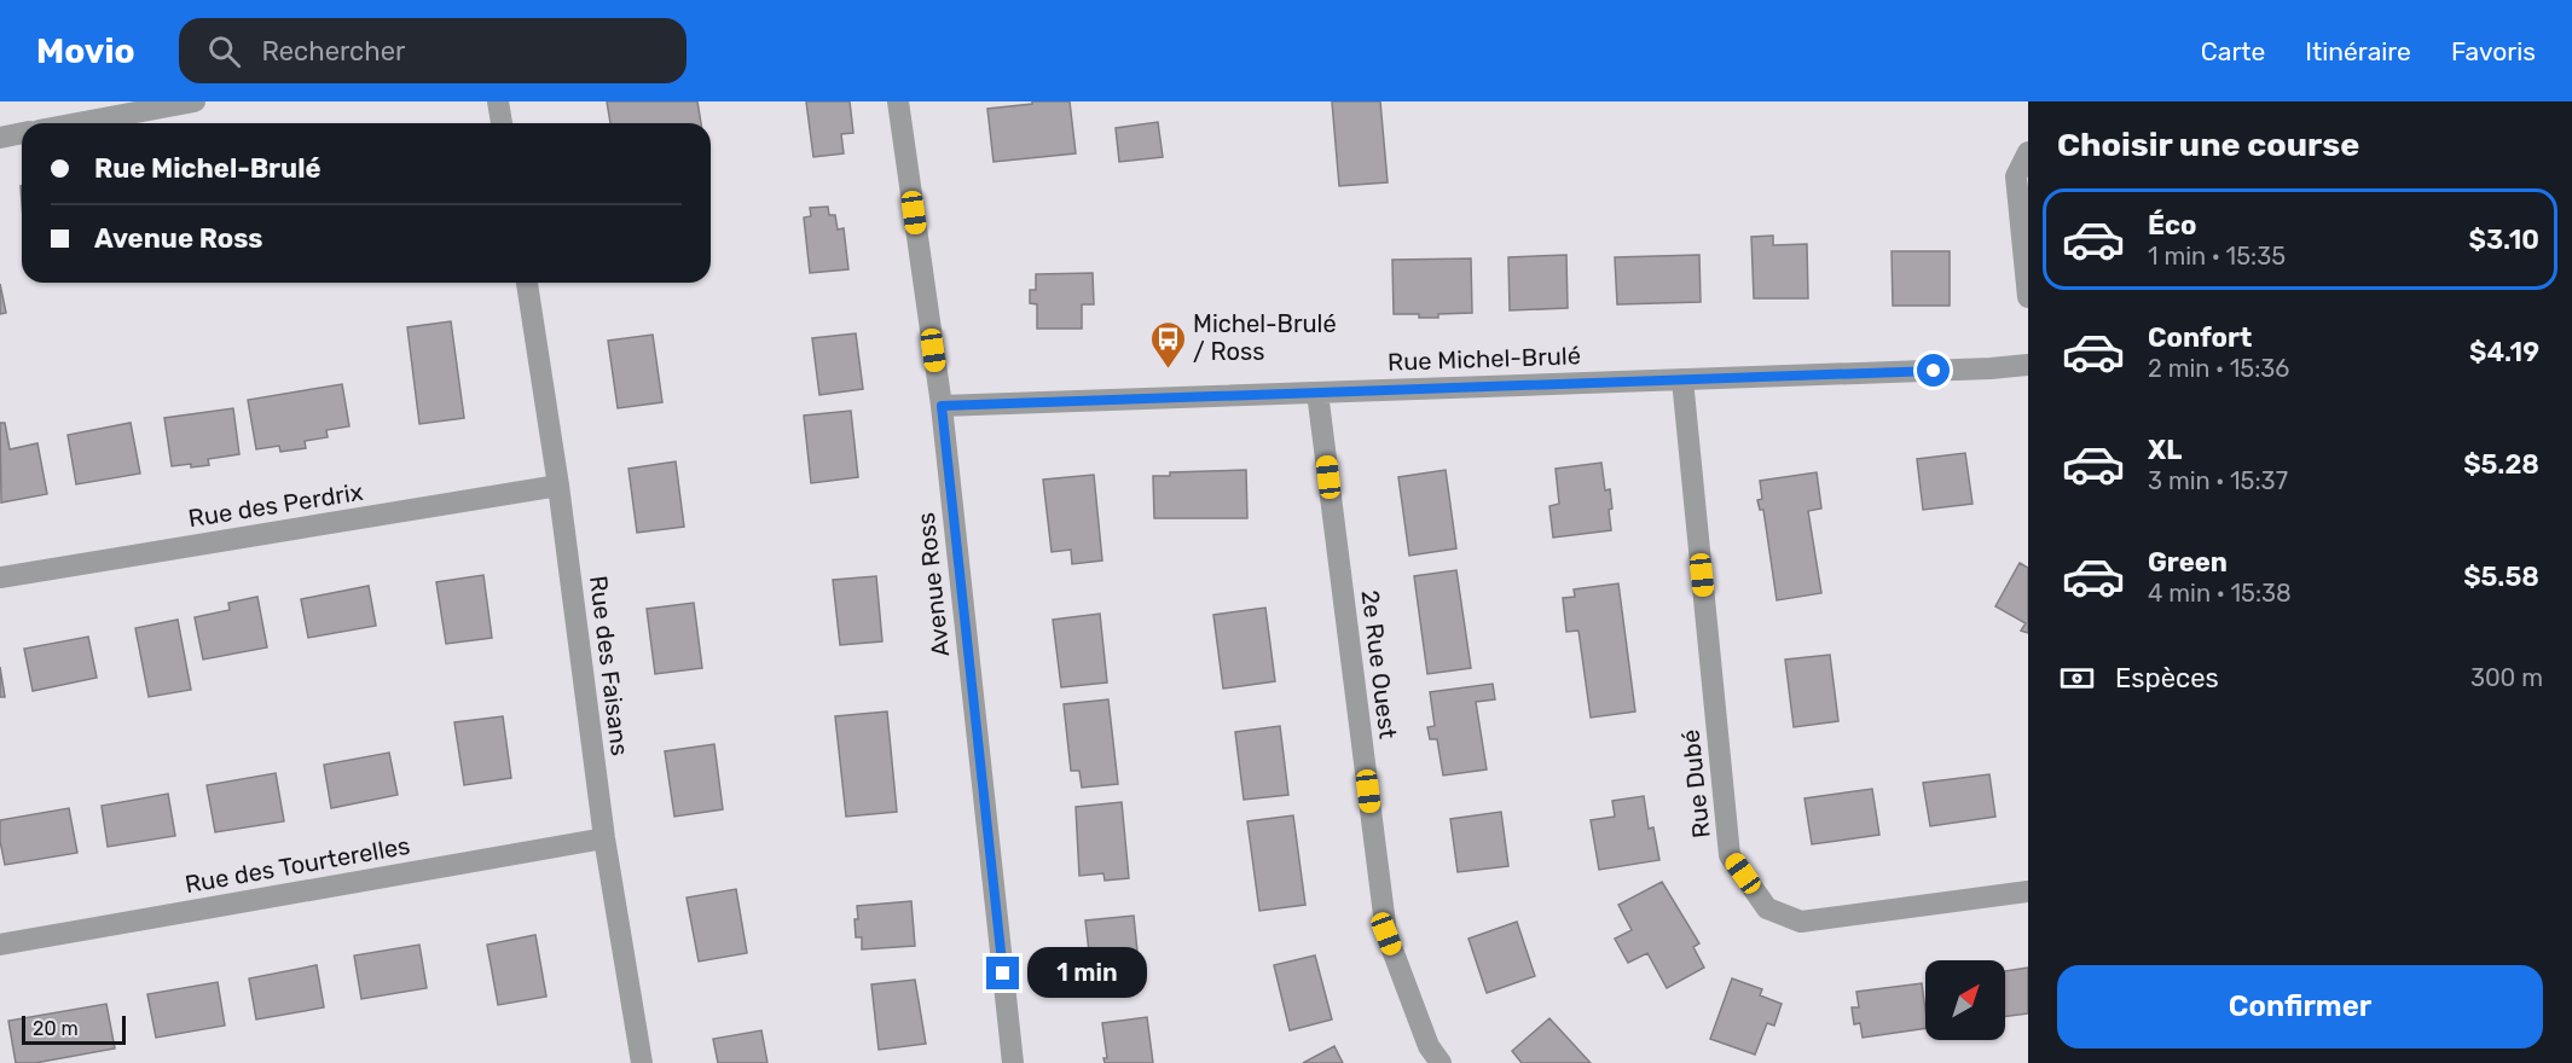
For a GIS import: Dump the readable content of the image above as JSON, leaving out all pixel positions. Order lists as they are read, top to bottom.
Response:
{
  "streets": {
    "street": [
      "Rue Michel-Brulé",
      "Rue des Perdrix",
      "Avenue Ross",
      "2e Rue Ouest",
      "Rue des Faisans",
      "Rue Dubé",
      "Rue des Tourterelles"
    ]
  },
  "crossings": [
    ["Rue Michel-Brulé", "Avenue Ross"],
    ["Rue Michel-Brulé", "2e Rue Ouest"],
    ["Rue Michel-Brulé", "Rue Dubé"],
    ["Rue des Perdrix", "Rue des Faisans"],
    ["Rue des Faisans", "Rue des Tourterelles"]
  ],
  "places": {
    "bus stop": ["Michel-Brulé / Ross"]
  },
  "scale_bar": "20 m",
  "north": "top right",
  "page": {
    "header": "Movio",
    "search": "Rechercher",
    "nav": ["Carte", "Itinéraire", "Favoris"],
    "heading": "Choisir une course",
    "banner": ["Rue Michel-Brulé", "Avenue Ross"],
    "list": [
      {
        "name": "Éco",
        "note": "1 min · 15:35",
        "value": "$3.10"
      },
      {
        "name": "Confort",
        "note": "2 min · 15:36",
        "value": "$4.19"
      },
      {
        "name": "XL",
        "note": "3 min · 15:37",
        "value": "$5.28"
      },
      {
        "name": "Green",
        "note": "4 min · 15:38",
        "value": "$5.58"
      }
    ],
    "pay": ["Espèces", "300 m"],
    "bubble": "1 min",
    "buttons": "Confirmer",
    "scale": "20 m"
  }
}
